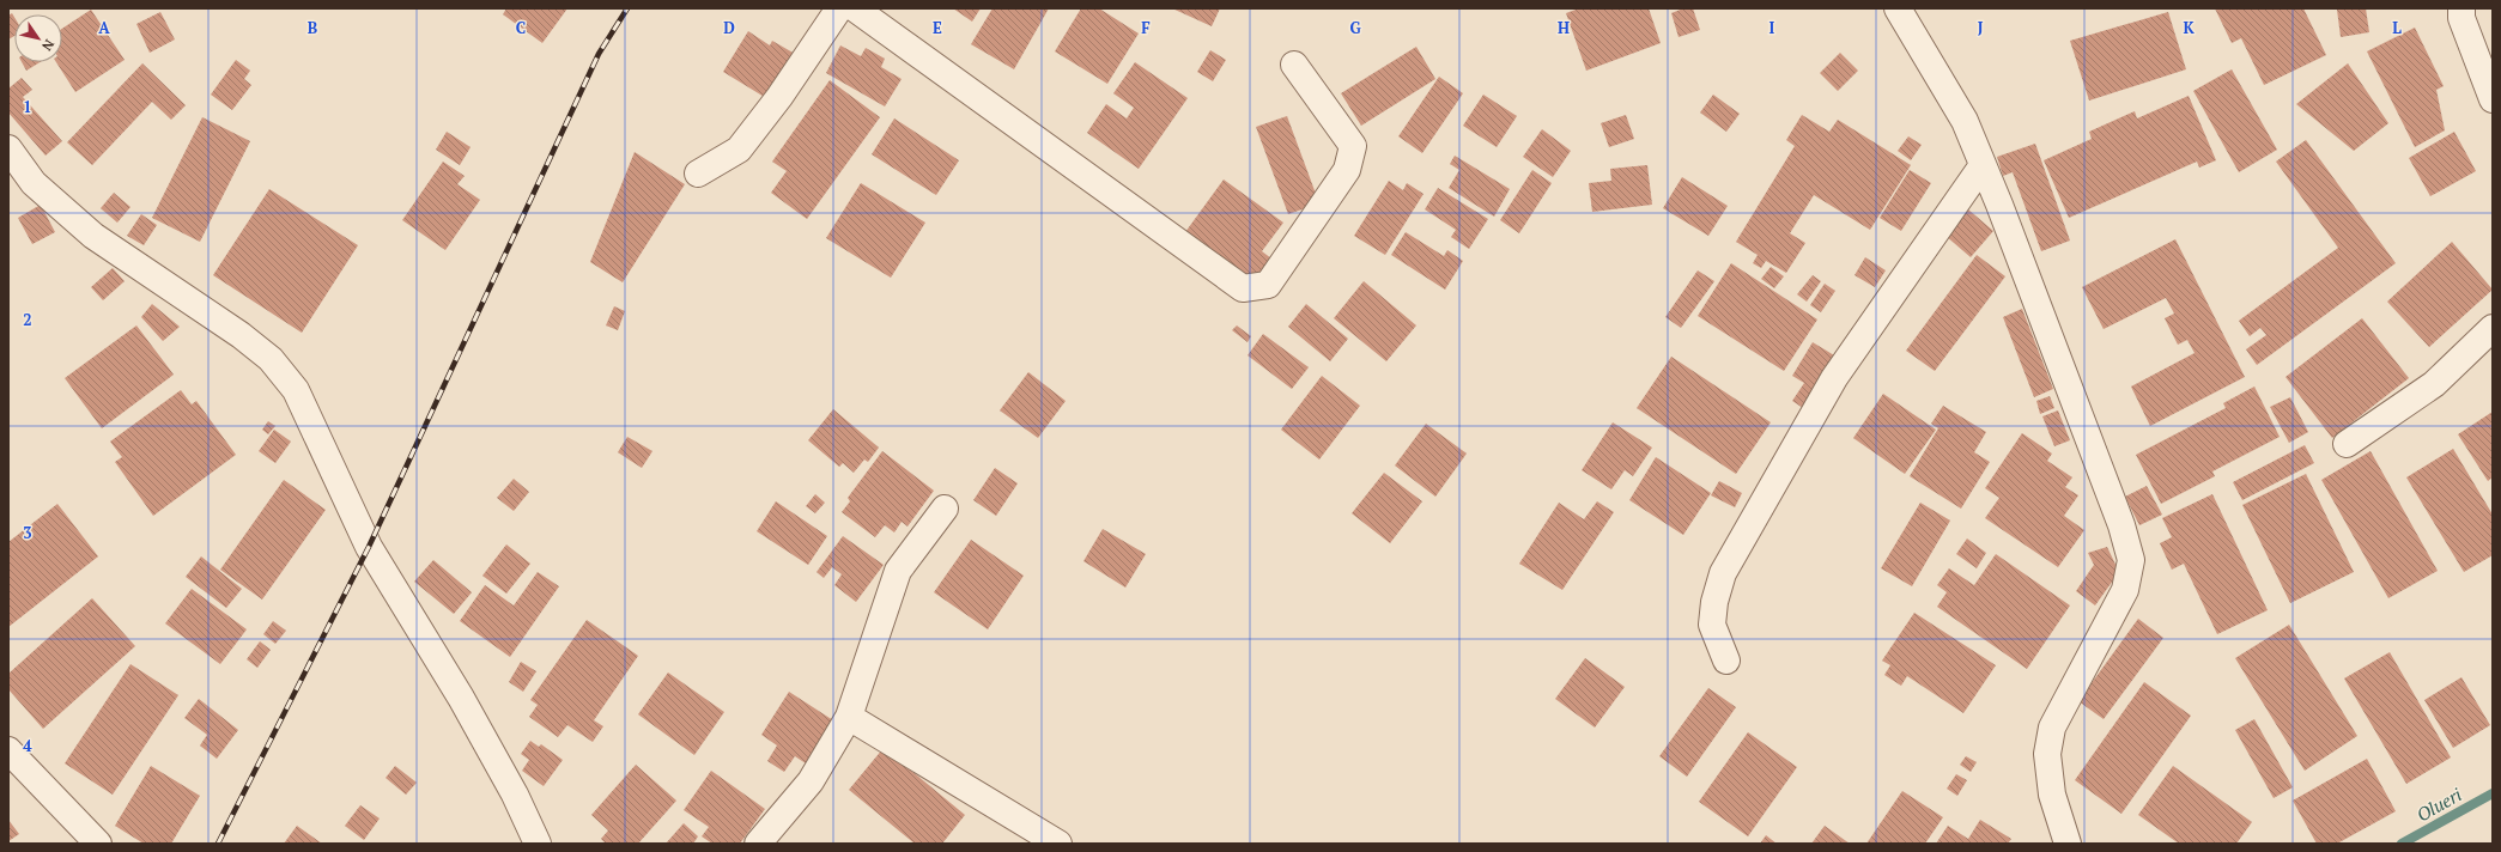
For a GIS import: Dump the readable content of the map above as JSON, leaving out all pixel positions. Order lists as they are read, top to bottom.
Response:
{
  "water": ["Olueri"],
  "north": "bottom right",
  "grid": {
    "columns": [
      "A",
      "B",
      "C",
      "D",
      "E",
      "F",
      "G",
      "H",
      "I",
      "J",
      "K",
      "L"
    ],
    "rows": [
      "1",
      "2",
      "3",
      "4"
    ]
  }
}
